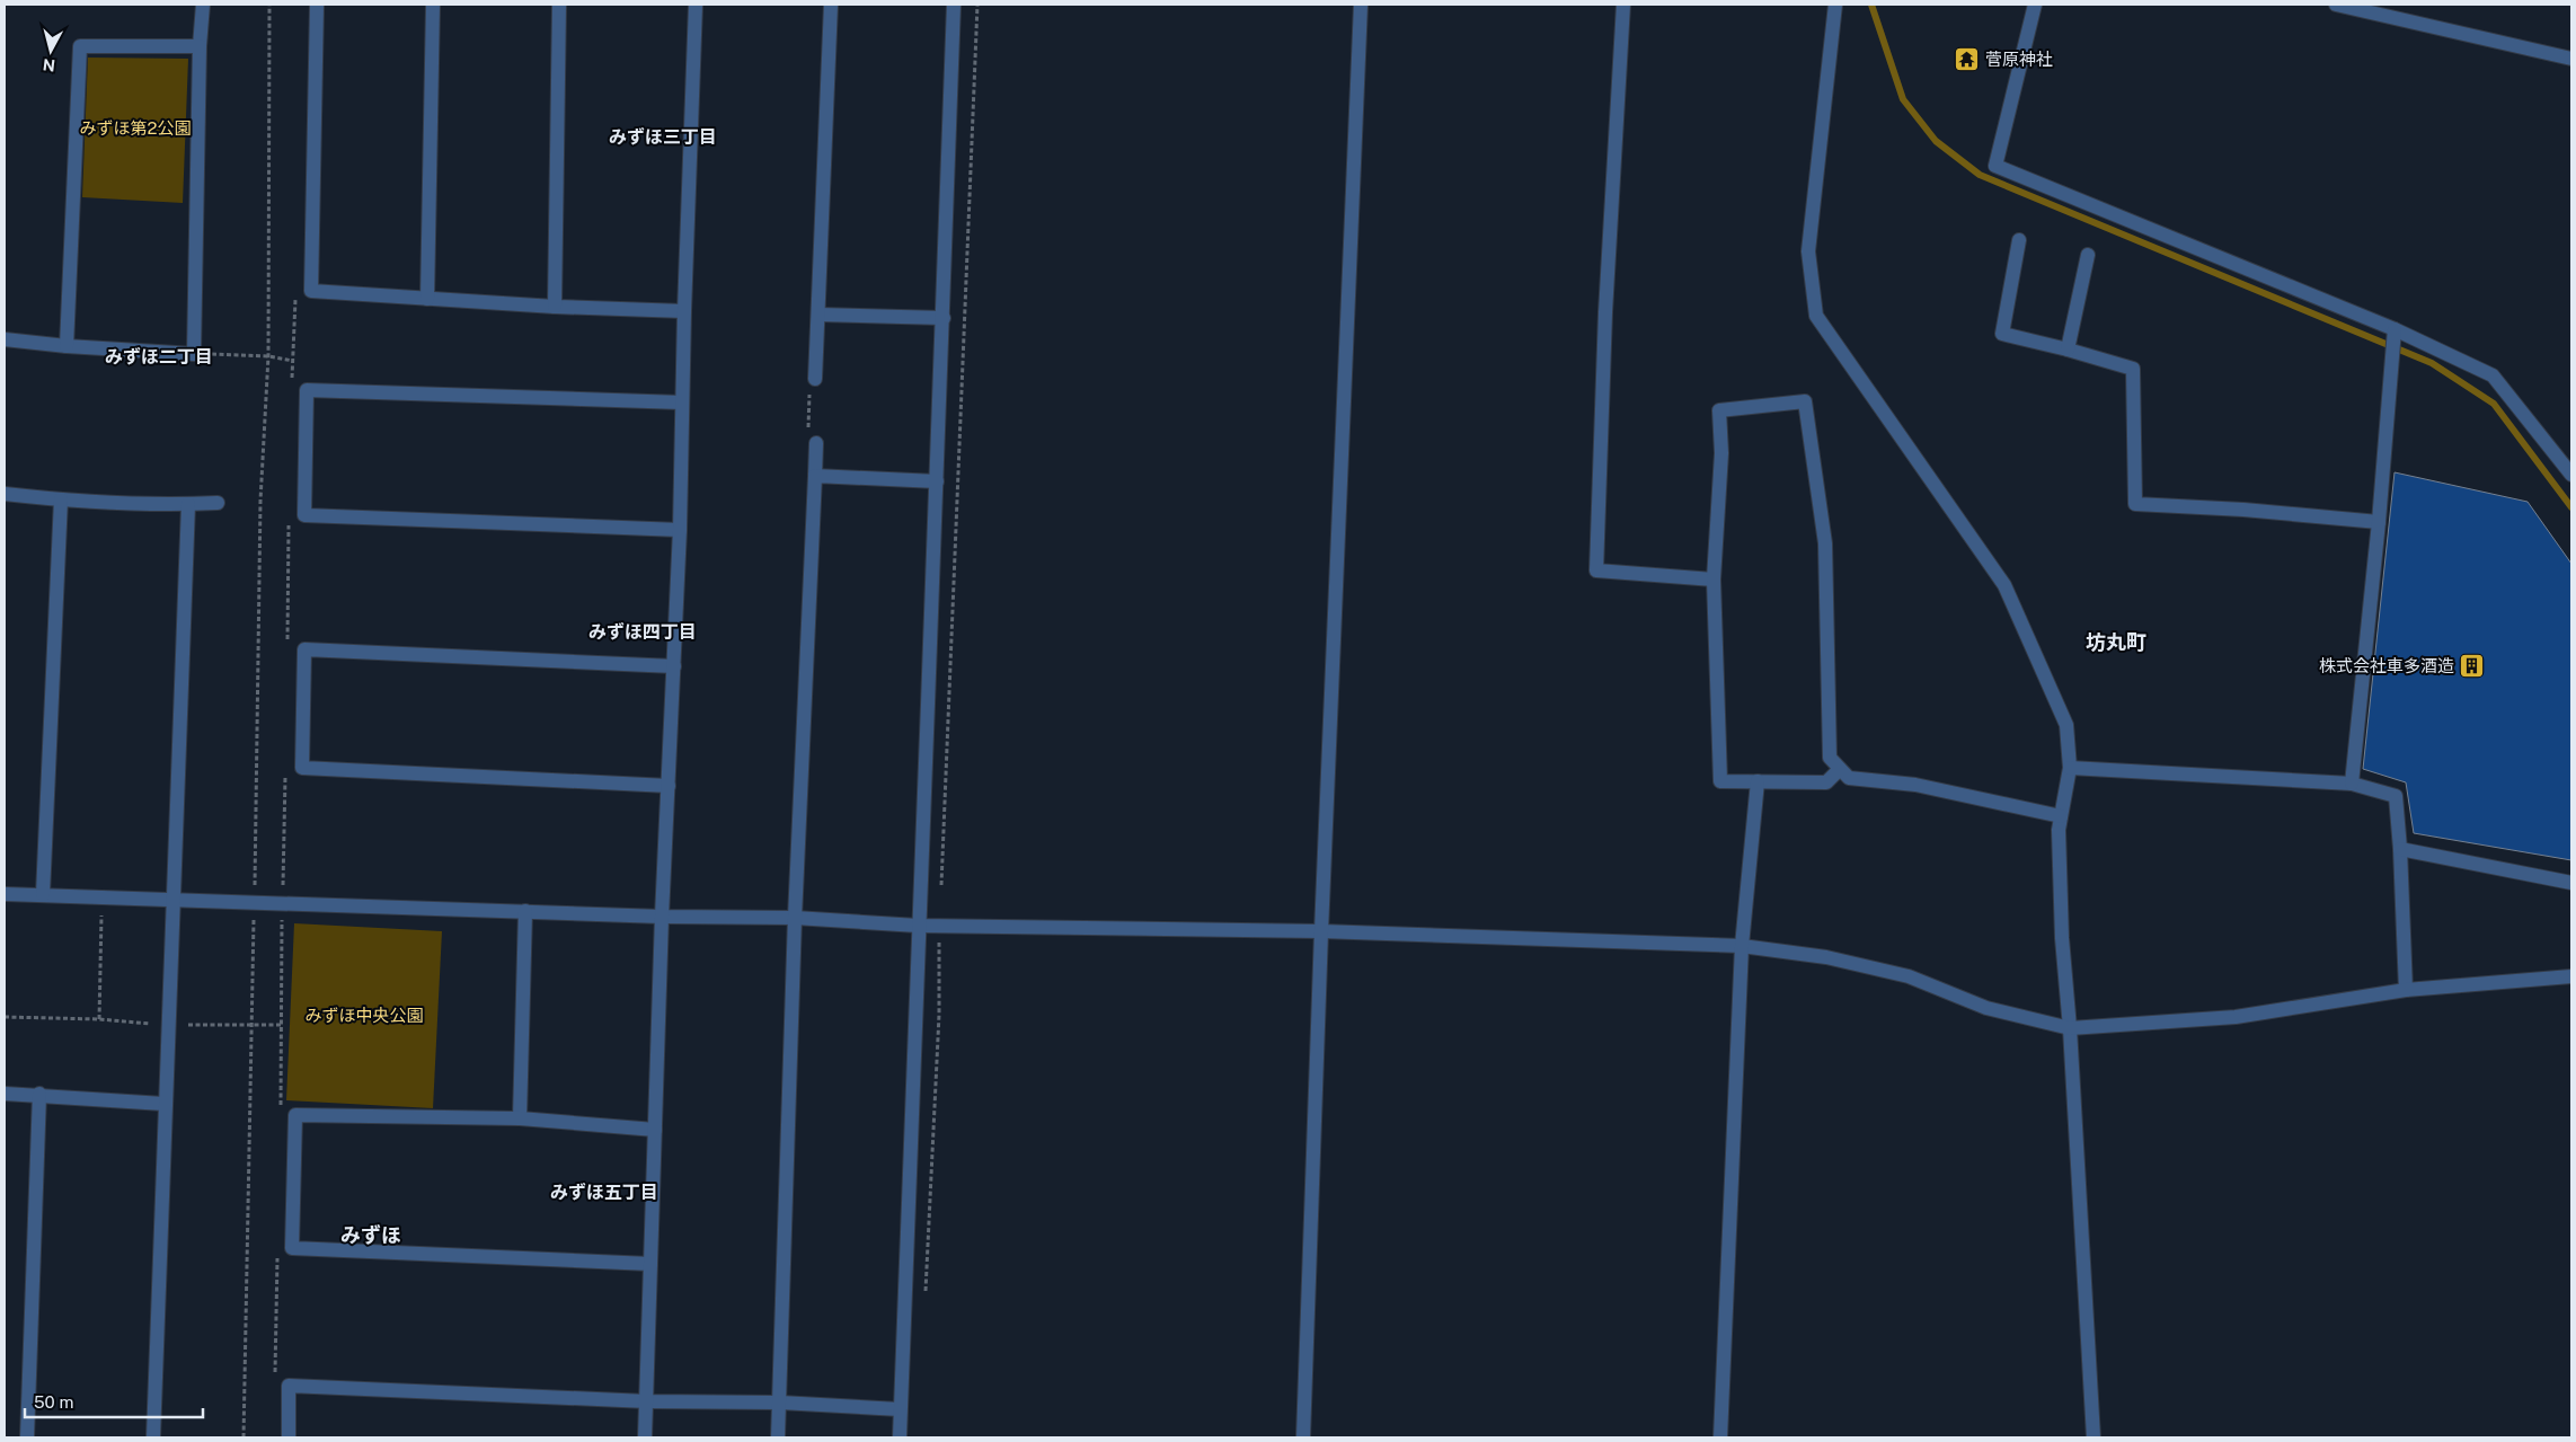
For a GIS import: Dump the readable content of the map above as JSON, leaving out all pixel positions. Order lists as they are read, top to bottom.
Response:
{
  "districts": [
    "みずほ三丁目",
    "みずほ二丁目",
    "みずほ四丁目",
    "坊丸町",
    "みずほ五丁目",
    "みずほ"
  ],
  "parks": ["みずほ第2公園", "みずほ中央公園"],
  "places": {
    "temple": ["菅原神社"],
    "building": ["株式会社車多酒造"]
  },
  "scale_bar": "50 m",
  "north": "bottom"
}
